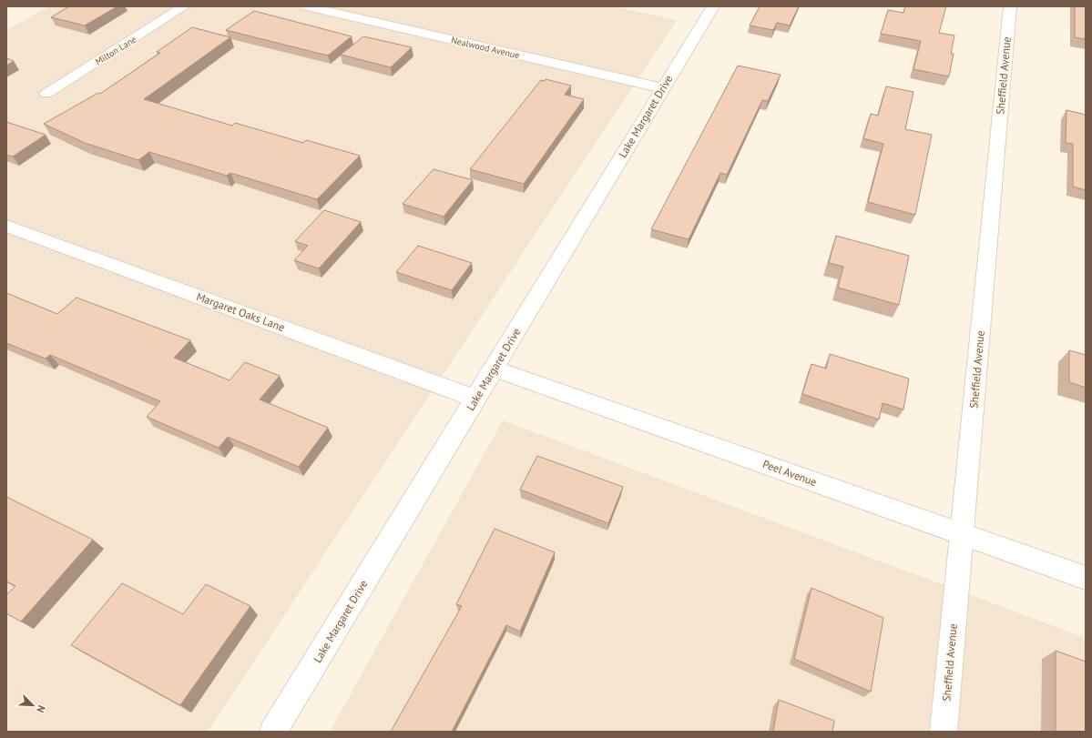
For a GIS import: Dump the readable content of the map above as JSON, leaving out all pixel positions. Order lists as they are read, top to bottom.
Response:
{
  "streets": {
    "street": [
      "Nealwood Avenue",
      "Milton Lane",
      "Sheffield Avenue",
      "Lake Margaret Drive",
      "Margaret Oaks Lane",
      "Peel Avenue"
    ]
  },
  "crossings": [
    ["Nealwood Avenue", "Lake Margaret Drive"],
    ["Sheffield Avenue", "Peel Avenue"],
    ["Lake Margaret Drive", "Margaret Oaks Lane"],
    ["Lake Margaret Drive", "Peel Avenue"]
  ],
  "north": "bottom right"
}
